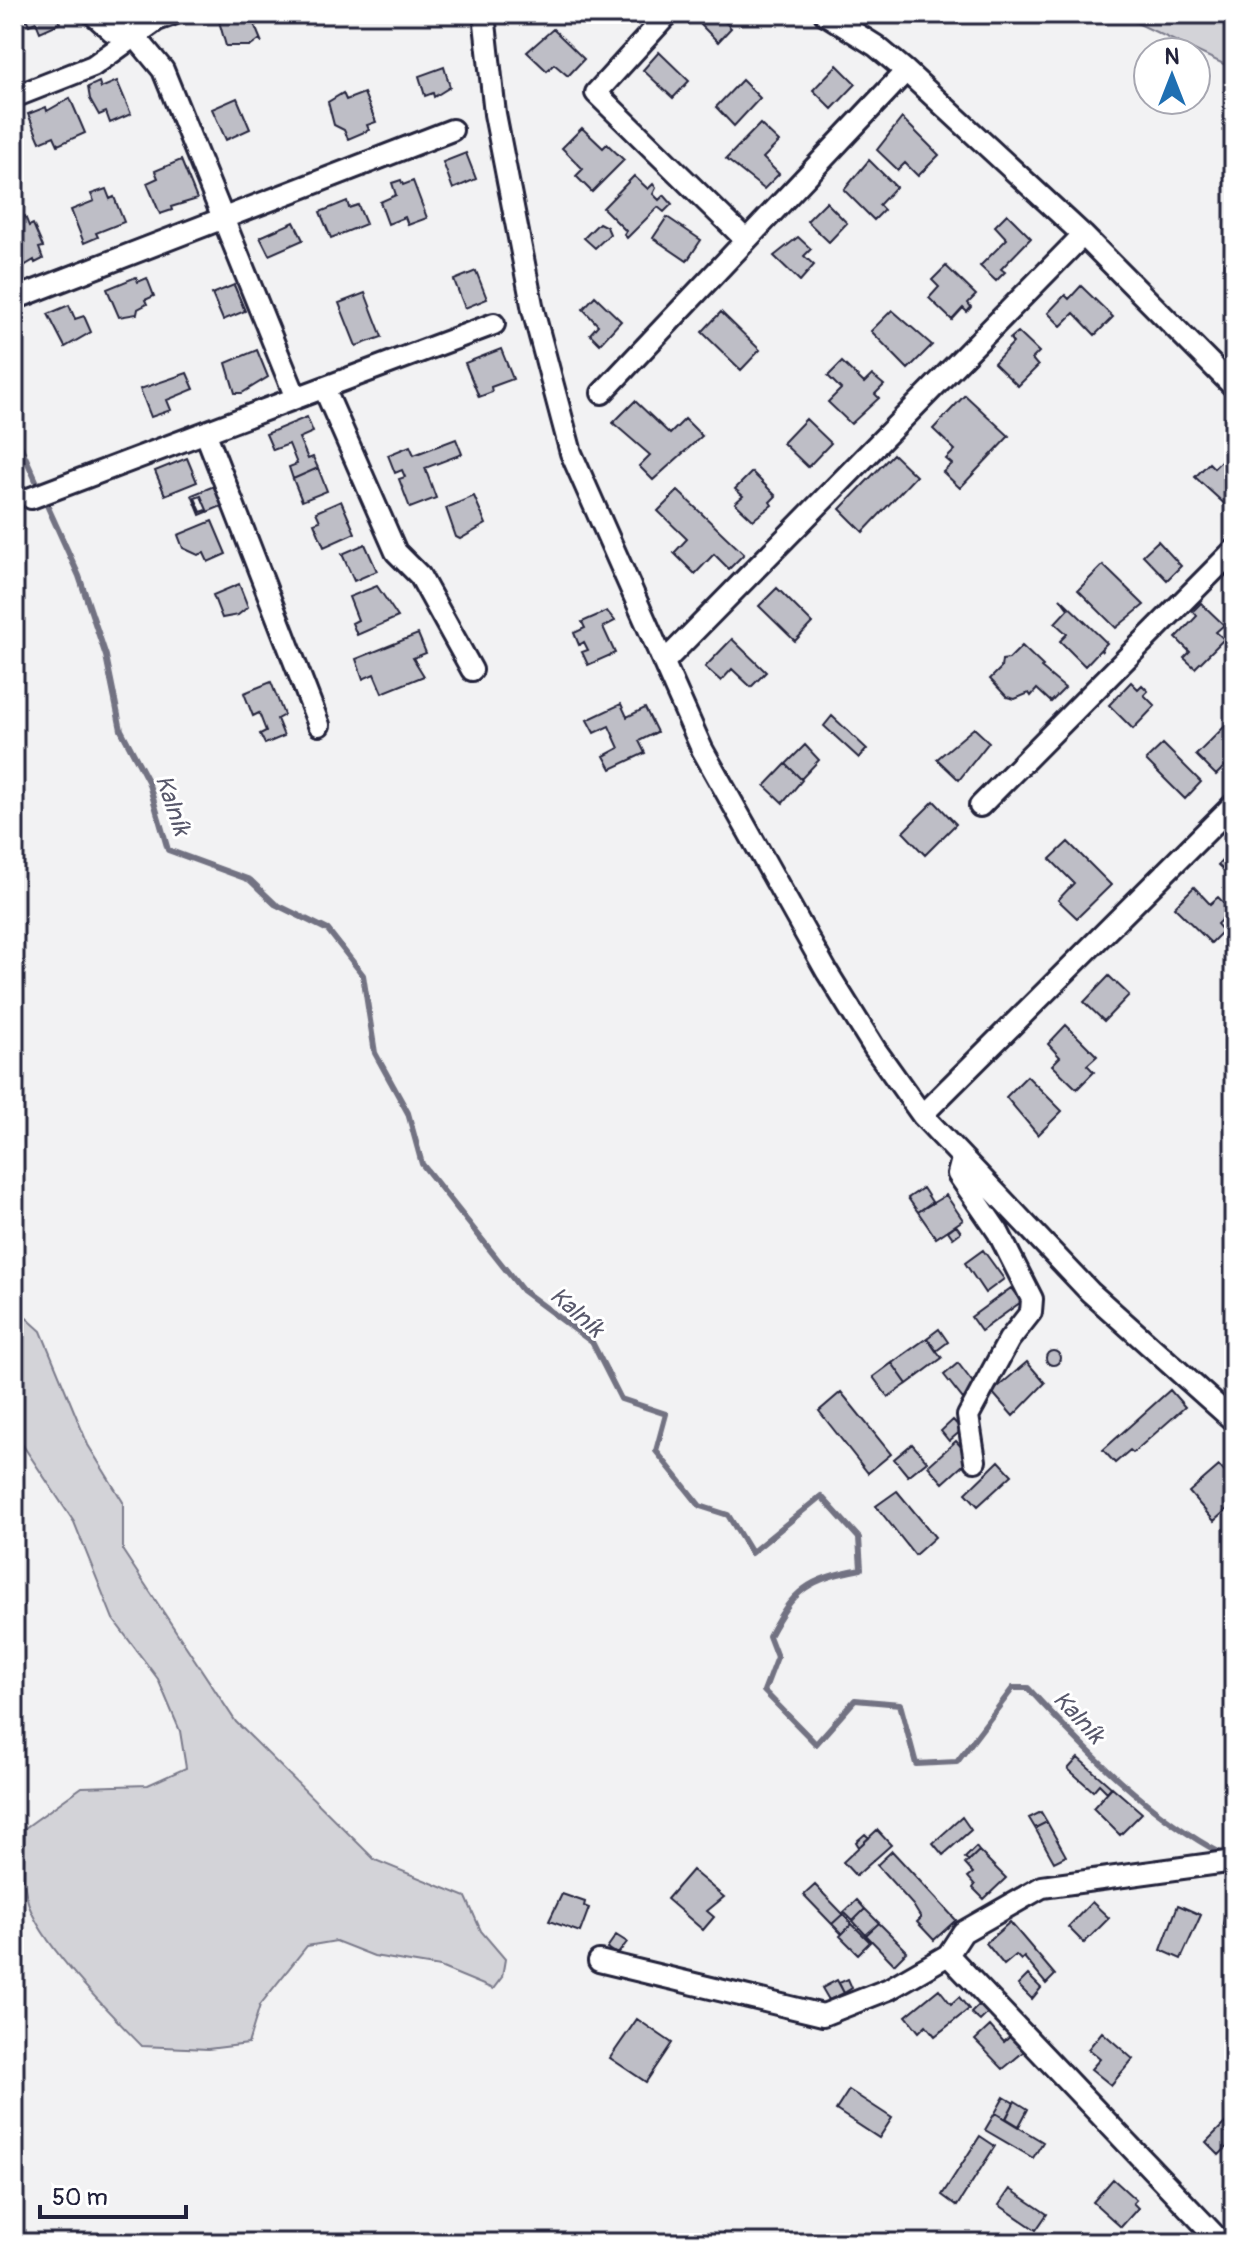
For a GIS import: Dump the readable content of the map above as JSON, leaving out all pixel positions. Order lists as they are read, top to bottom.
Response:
{
  "water": ["Kalník"],
  "scale_bar": "50 m",
  "north": "top"
}
